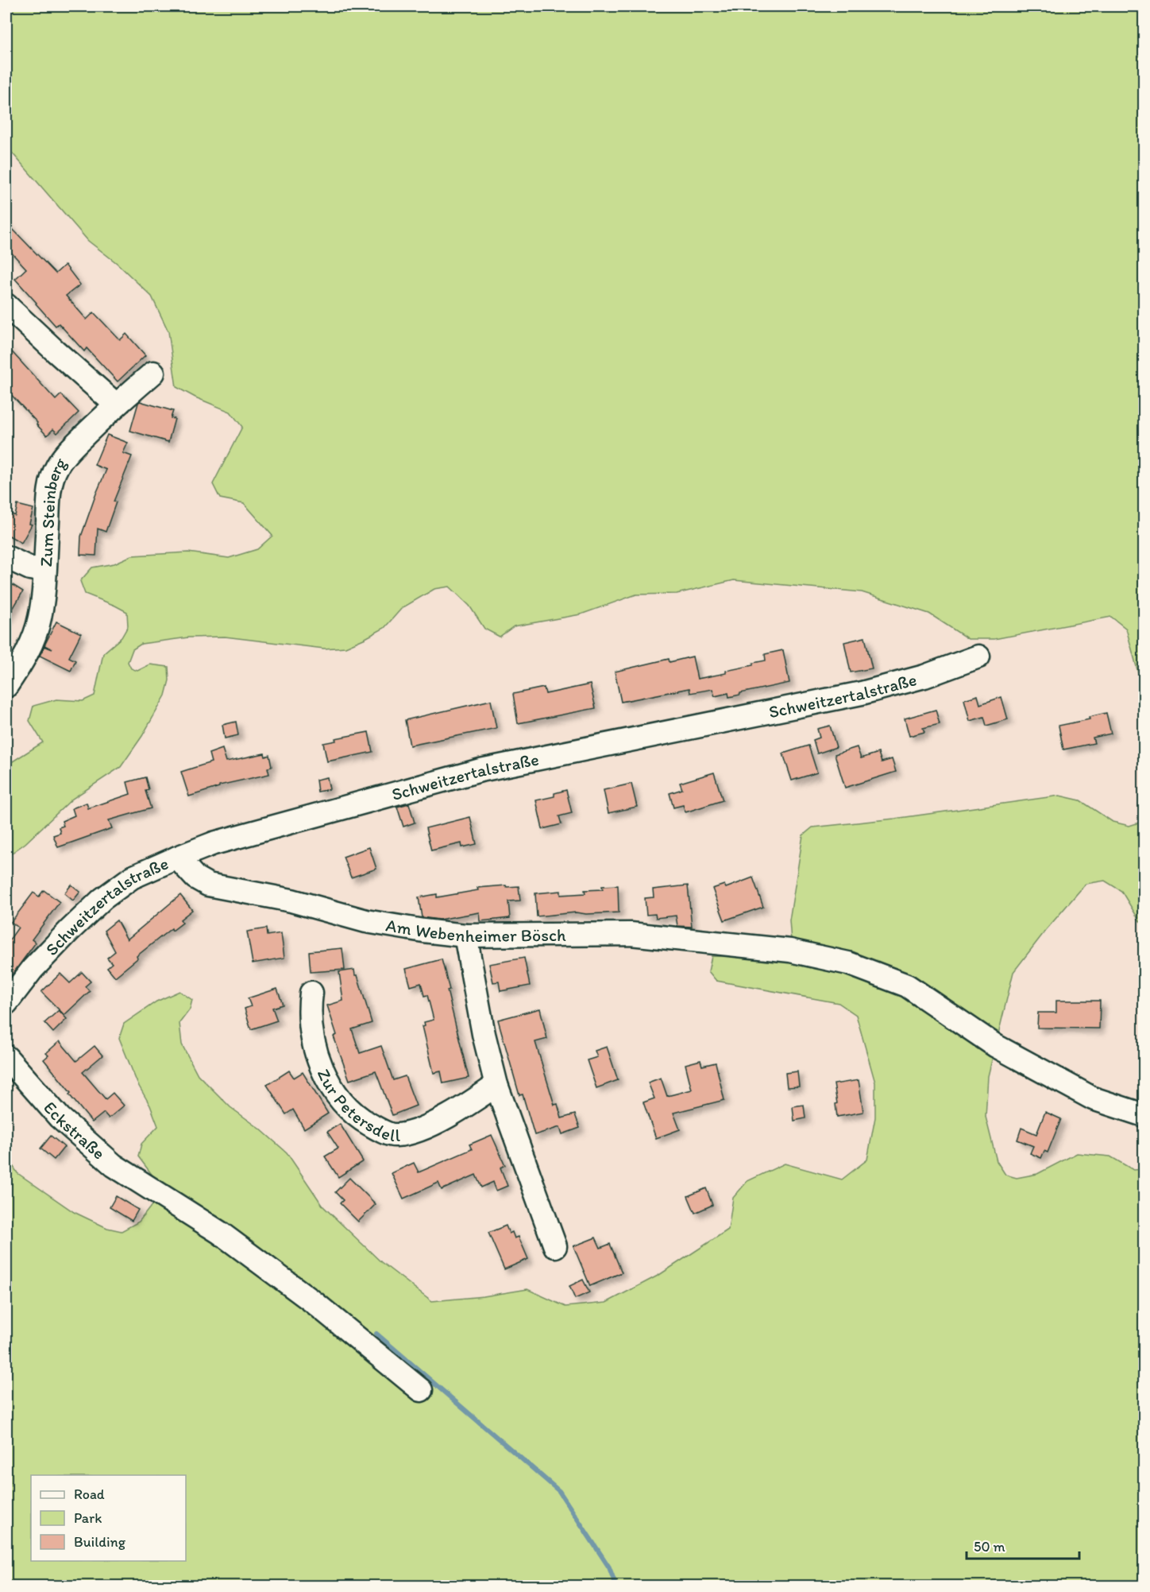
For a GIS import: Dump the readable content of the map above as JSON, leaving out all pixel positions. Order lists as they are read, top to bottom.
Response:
{
  "streets": {
    "street": [
      "Zum Steinberg",
      "Schweitzertalstraße",
      "Am Webenheimer Bösch",
      "Zur Petersdell",
      "Eckstraße"
    ]
  },
  "crossings": [
    ["Schweitzertalstraße", "Am Webenheimer Bösch"]
  ],
  "legend": ["Road", "Park", "Building"],
  "scale_bar": "50 m"
}
